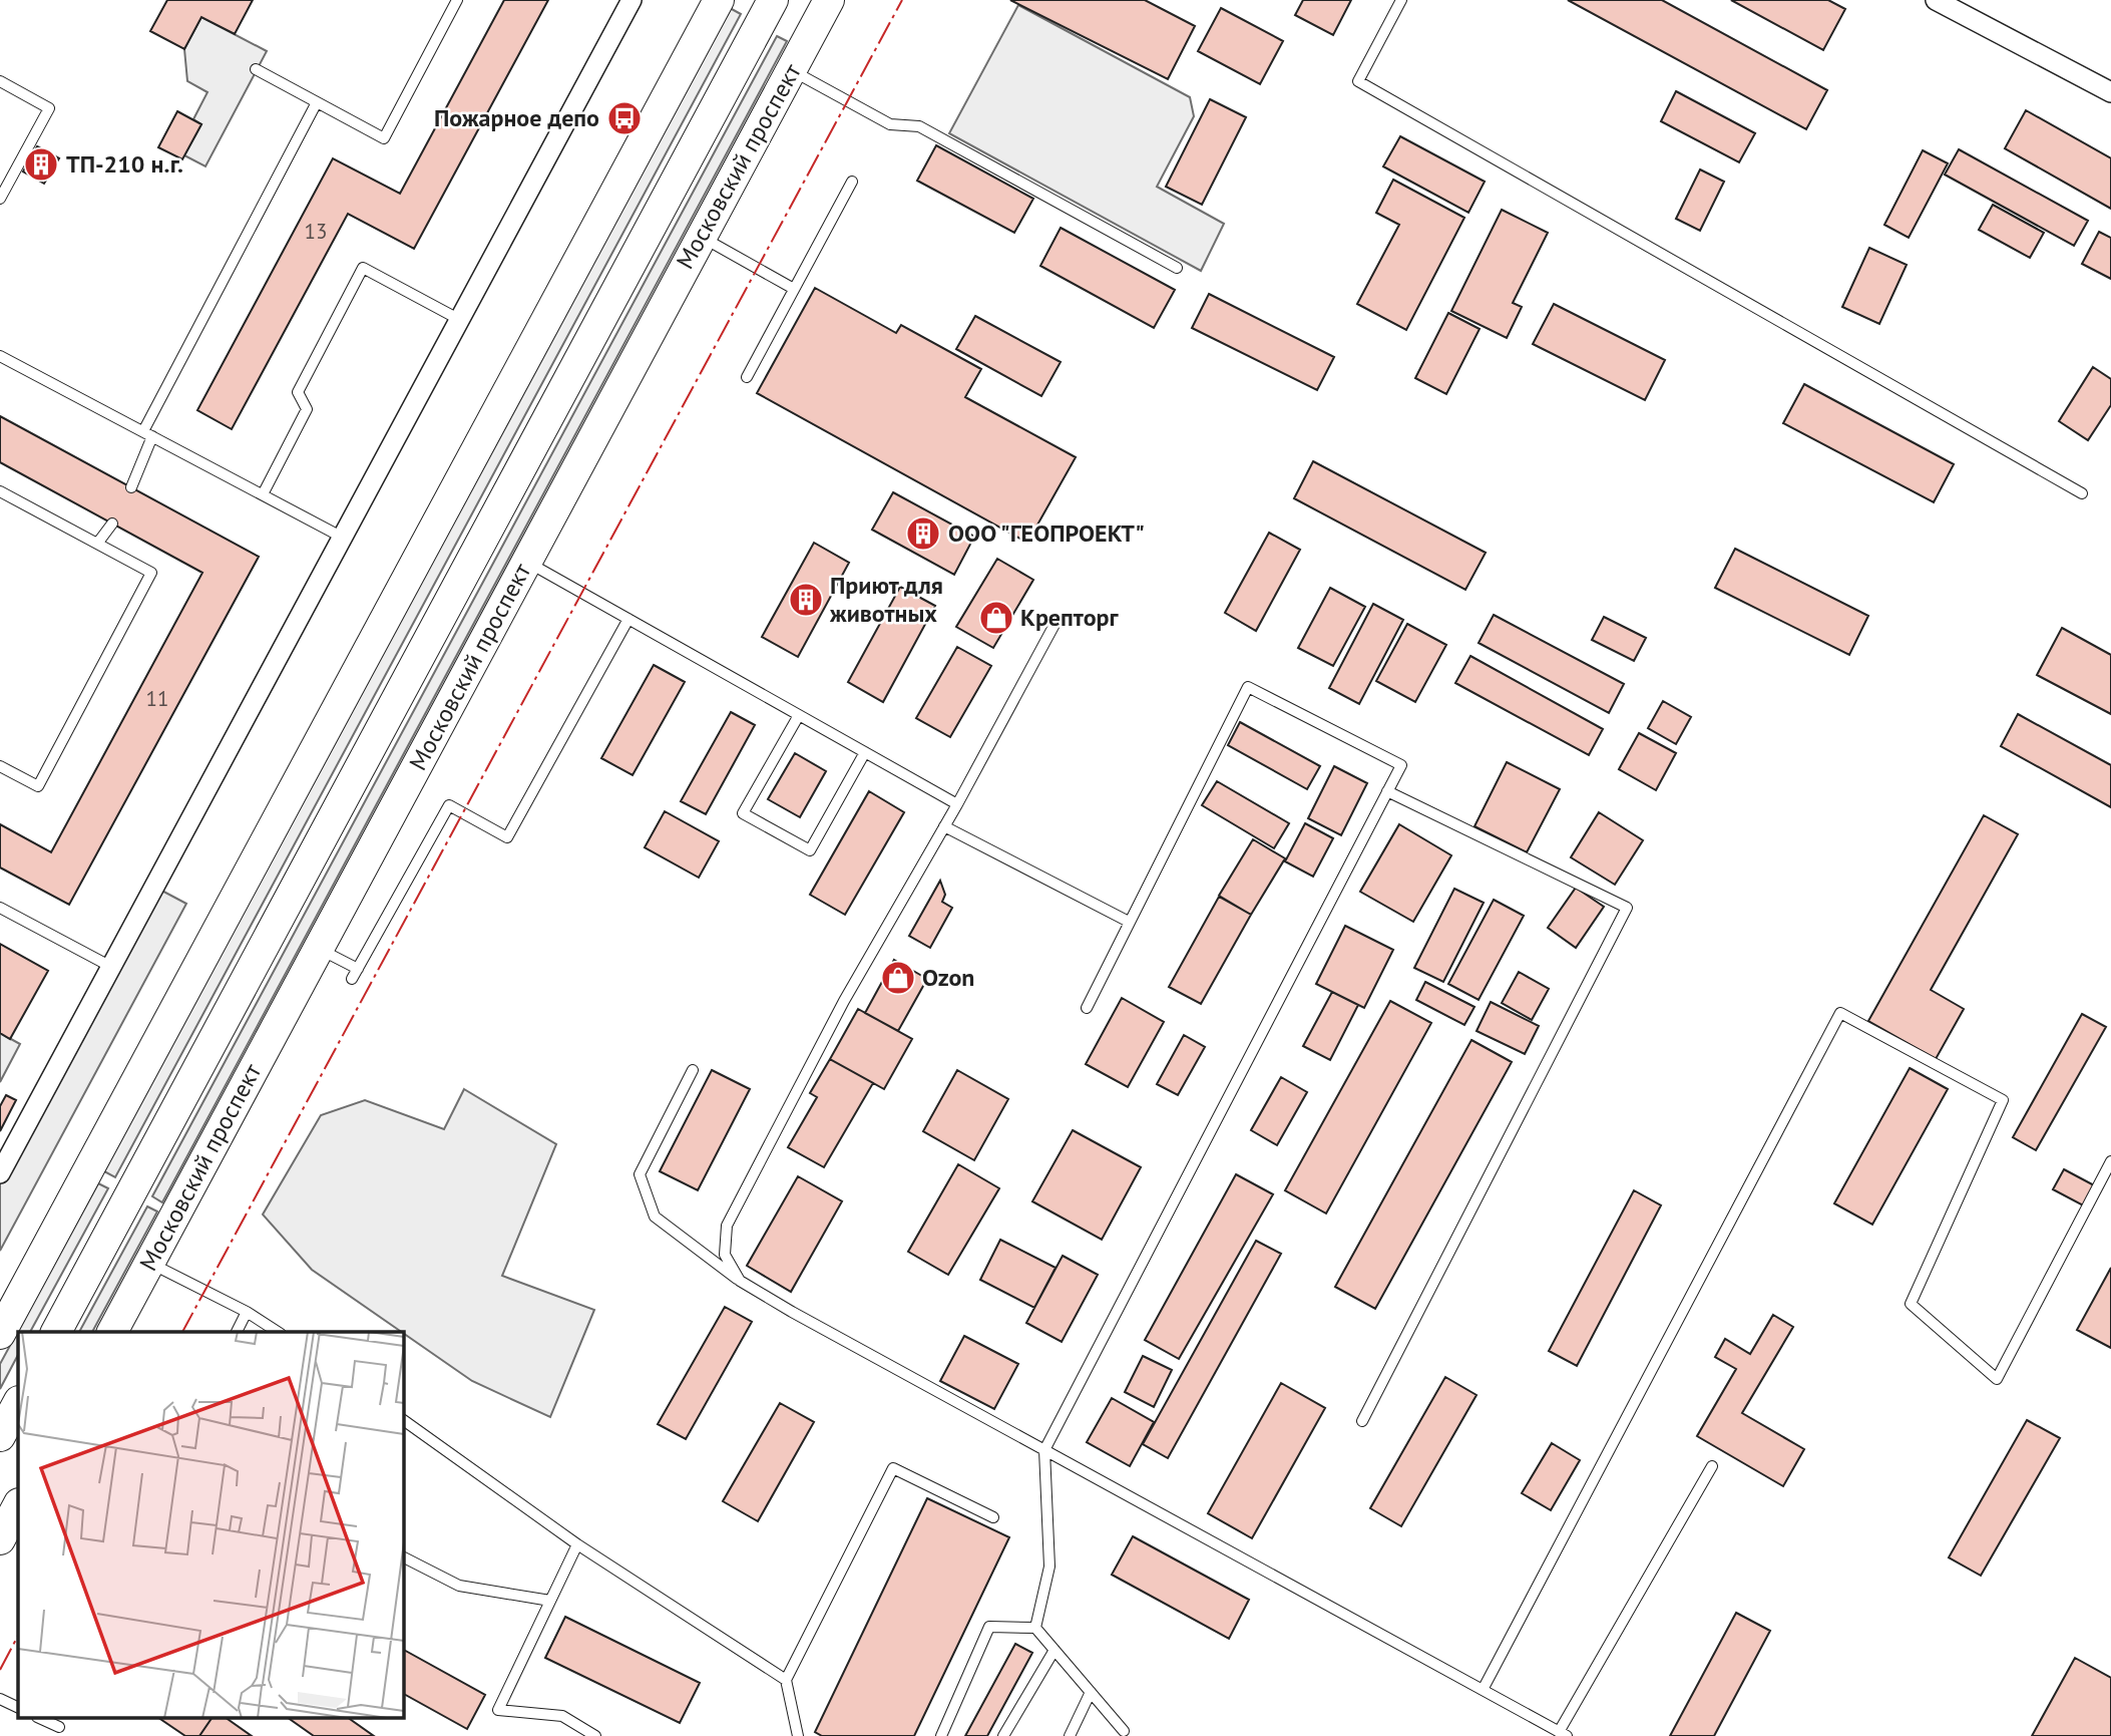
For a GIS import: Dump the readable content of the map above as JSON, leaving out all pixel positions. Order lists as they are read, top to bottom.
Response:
{
  "streets": {
    "main road": ["Московский проспект"]
  },
  "places": {
    "bus stop": ["Пожарное депо"],
    "building": ["ТП-210 н.г.", "ООО \"ГЕОПРОЕКТ\"", "Приют для животных"],
    "shop": ["Крепторг", "Ozon"]
  },
  "house_numbers": ["13", "11"]
}
